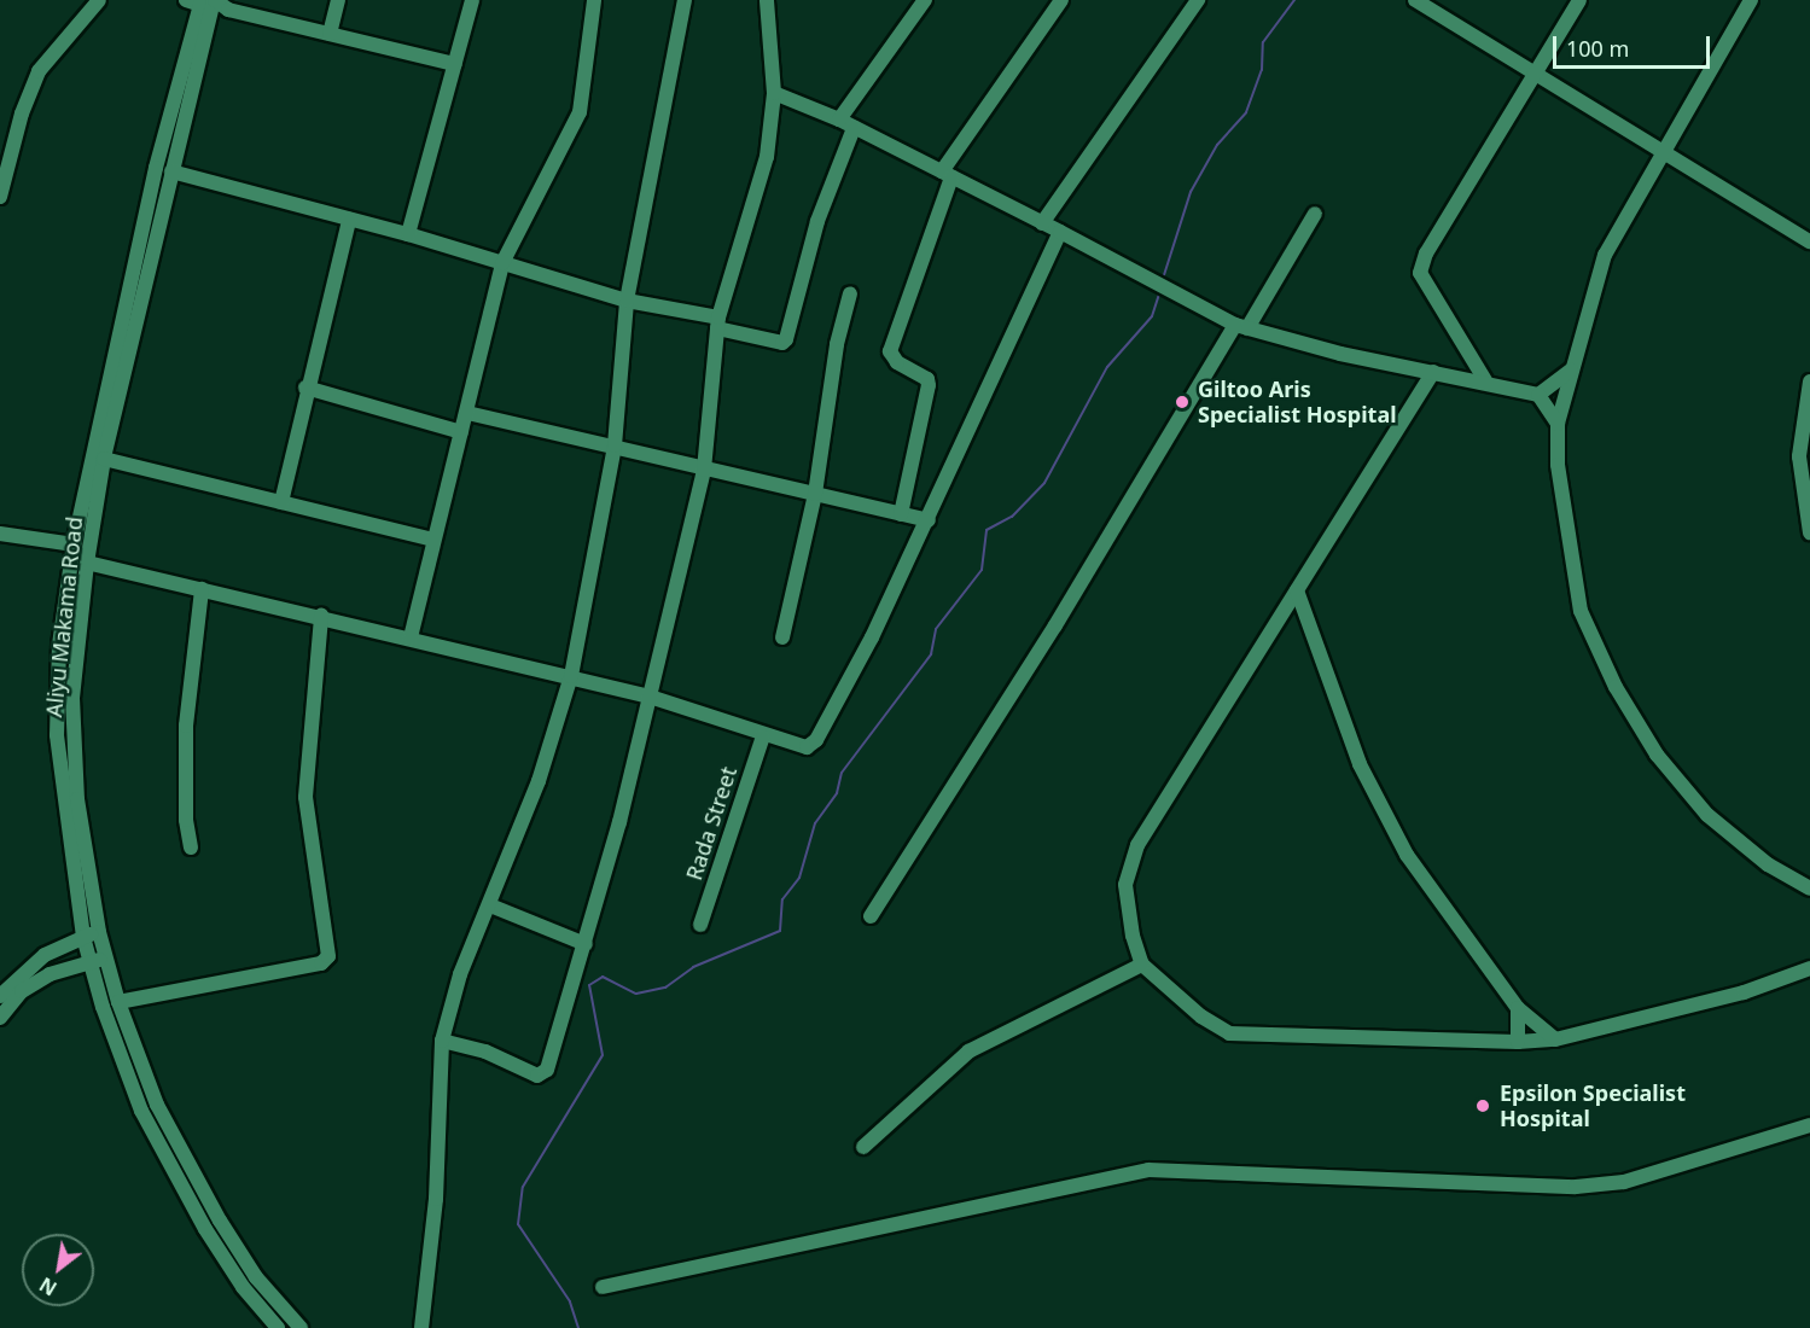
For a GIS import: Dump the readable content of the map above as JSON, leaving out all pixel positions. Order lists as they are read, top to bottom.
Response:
{
  "streets": {
    "street": ["Aliyu Makama Road", "Rada Street"]
  },
  "places": ["Giltoo Aris Specialist Hospital", "Epsilon Specialist Hospital"],
  "scale_bar": "100 m",
  "north": "bottom left"
}
